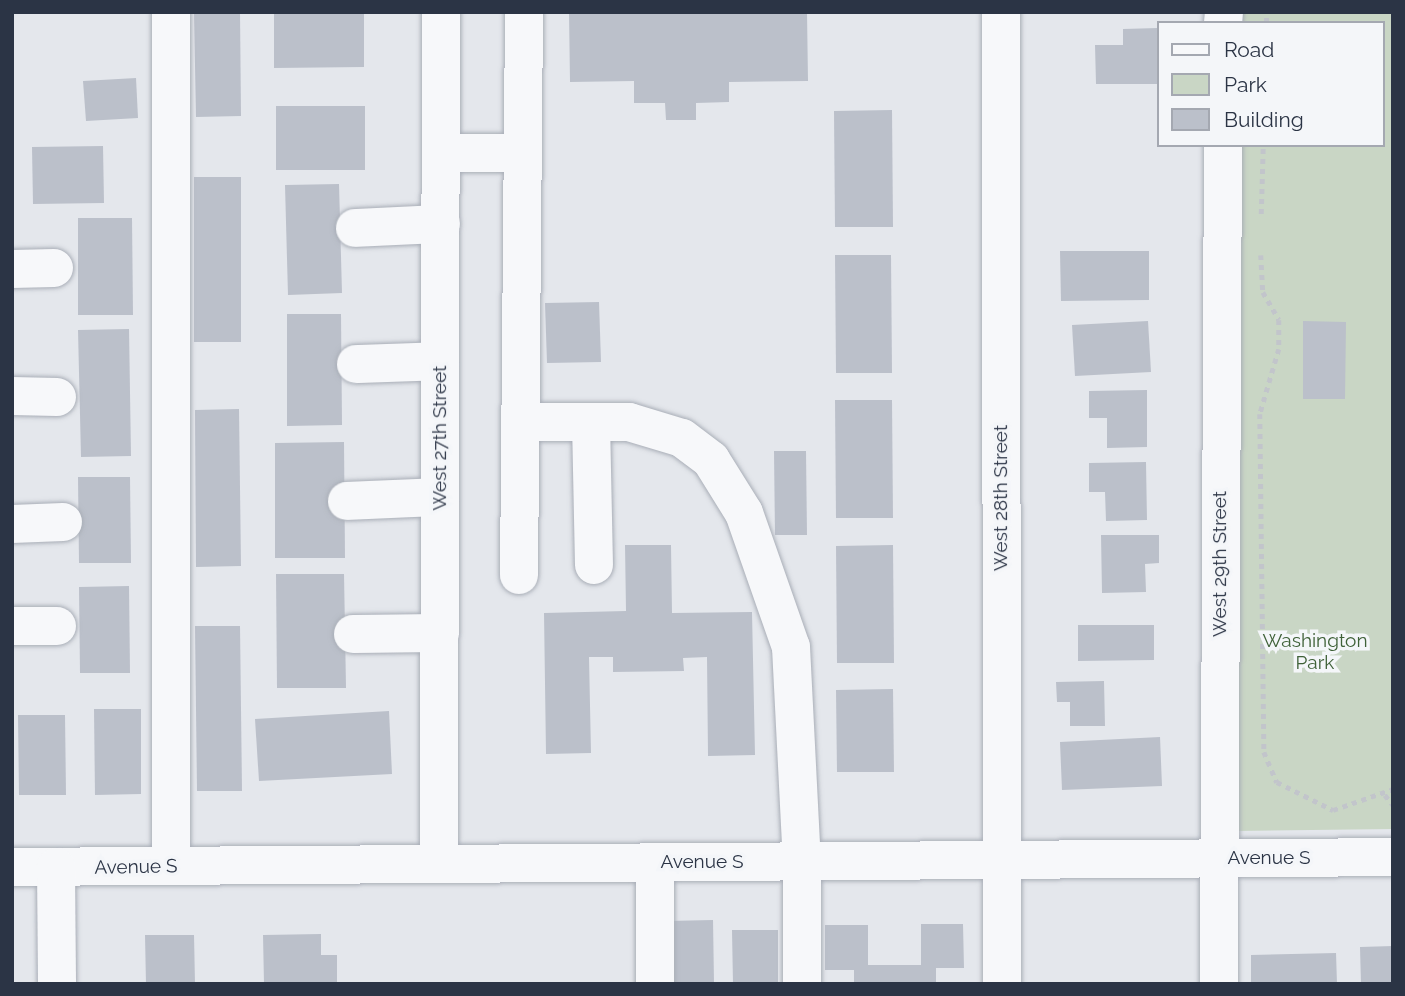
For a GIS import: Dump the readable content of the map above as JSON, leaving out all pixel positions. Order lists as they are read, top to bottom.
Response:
{
  "streets": {
    "street": [
      "West 27th Street",
      "West 28th Street",
      "West 29th Street",
      "Avenue S"
    ]
  },
  "crossings": [
    ["West 27th Street", "Avenue S"],
    ["West 28th Street", "Avenue S"],
    ["West 29th Street", "Avenue S"]
  ],
  "parks": ["Washington Park"],
  "legend": ["Road", "Park", "Building"]
}
